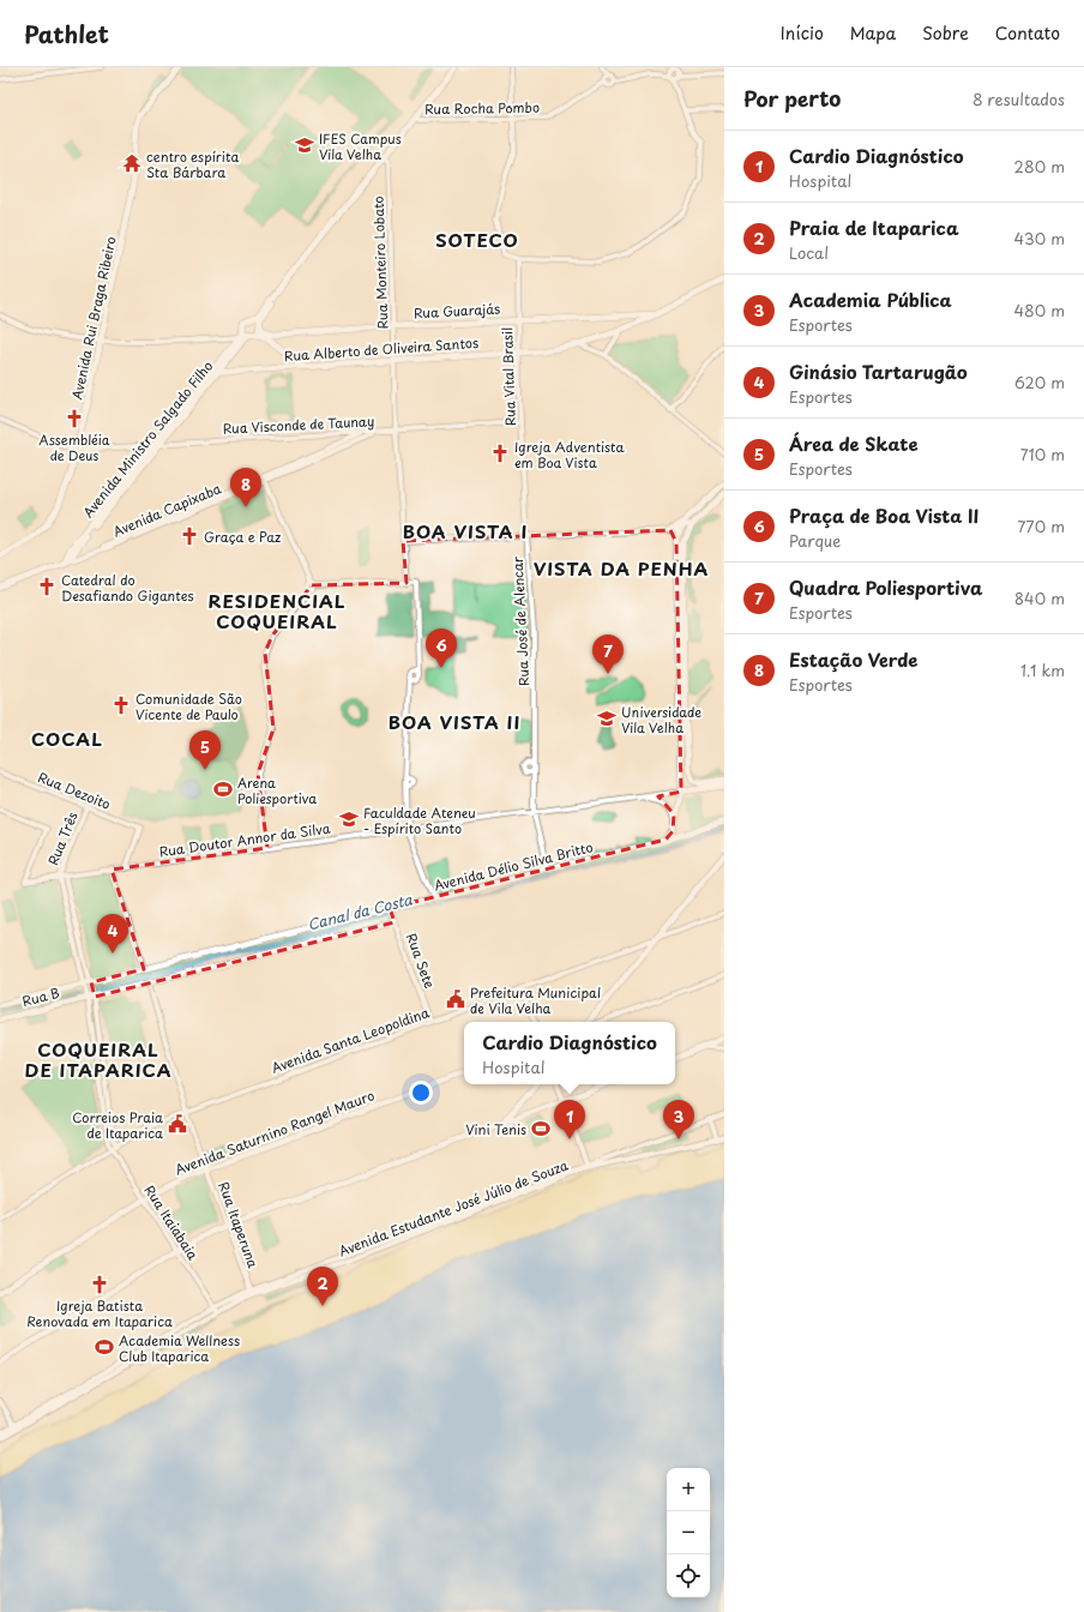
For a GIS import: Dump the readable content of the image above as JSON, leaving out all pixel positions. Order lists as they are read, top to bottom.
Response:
{
  "streets": {
    "main road": [
      "Rua Guarajás",
      "Avenida Rui Braga Ribeiro",
      "Rua Alberto de Oliveira Santos",
      "Avenida Ministro Salgado Filho",
      "Avenida Capixaba",
      "Rua Doutor Annor da Silva",
      "Avenida Délio Silva Britto",
      "Rua B",
      "Avenida Saturnino Rangel Mauro"
    ],
    "street": [
      "Rua Rocha Pombo",
      "Rua Monteiro Lobato",
      "Rua Vital Brasil",
      "Rua Visconde de Taunay",
      "Rua José de Alencar",
      "Rua Dezoito",
      "Rua Três",
      "Rua Sete",
      "Avenida Santa Leopoldina",
      "Avenida Estudante José Júlio de Souza",
      "Rua Itaiabaia",
      "Rua Itaperuna"
    ]
  },
  "crossings": [
    ["Rua Monteiro Lobato", "Rua Guarajás"],
    ["Rua Monteiro Lobato", "Rua Alberto de Oliveira Santos"],
    ["Rua Monteiro Lobato", "Rua Visconde de Taunay"],
    ["Rua Guarajás", "Rua Vital Brasil"],
    ["Avenida Rui Braga Ribeiro", "Rua Visconde de Taunay"],
    ["Rua Alberto de Oliveira Santos", "Rua Vital Brasil"],
    ["Rua Alberto de Oliveira Santos", "Avenida Ministro Salgado Filho"],
    ["Rua Vital Brasil", "Rua Visconde de Taunay"],
    ["Rua Vital Brasil", "Rua José de Alencar"],
    ["Rua Visconde de Taunay", "Avenida Ministro Salgado Filho"],
    ["Rua Visconde de Taunay", "Avenida Capixaba"],
    ["Avenida Ministro Salgado Filho", "Avenida Capixaba"],
    ["Rua José de Alencar", "Rua Doutor Annor da Silva"],
    ["Rua José de Alencar", "Avenida Délio Silva Britto"],
    ["Rua Dezoito", "Rua Três"],
    ["Rua Dezoito", "Rua Doutor Annor da Silva"],
    ["Rua Três", "Rua Doutor Annor da Silva"],
    ["Avenida Délio Silva Britto", "Rua Sete"],
    ["Avenida Délio Silva Britto", "Rua B"],
    ["Avenida Délio Silva Britto", "Rua Itaperuna"],
    ["Rua Sete", "Avenida Santa Leopoldina"],
    ["Avenida Santa Leopoldina", "Rua Itaiabaia"],
    ["Avenida Santa Leopoldina", "Rua Itaperuna"],
    ["Avenida Saturnino Rangel Mauro", "Rua Itaiabaia"],
    ["Avenida Saturnino Rangel Mauro", "Rua Itaperuna"],
    ["Avenida Estudante José Júlio de Souza", "Rua Itaiabaia"],
    ["Avenida Estudante José Júlio de Souza", "Rua Itaperuna"]
  ],
  "districts": [
    "SOTECO",
    "BOA VISTA I",
    "VISTA DA PENHA",
    "RESIDENCIAL COQUEIRAL",
    "BOA VISTA II",
    "COCAL",
    "COQUEIRAL DE ITAPARICA"
  ],
  "water": ["Canal da Costa"],
  "places": {
    "school or university": ["IFES Campus Vila Velha", "Universidade Vila Velha", "Faculdade Ateneu - Espírito Santo"],
    "temple": ["centro espírita Sta Bárbara"],
    "church": [
      "Assembléia de Deus",
      "Igreja Adventista em Boa Vista",
      "Graça e Paz",
      "Catedral do Desafiando Gigantes",
      "Comunidade São Vicente de Paulo",
      "Igreja Batista Renovada em Itaparica"
    ],
    "sports": ["Arena Poliesportiva", "Vini Tenis", "Academia Wellness Club Itaparica"],
    "public building": ["Prefeitura Municipal de Vila Velha", "Correios Praia de Itaparica"]
  },
  "page": {
    "header": "Pathlet",
    "nav": [
      "Início",
      "Mapa",
      "Sobre",
      "Contato"
    ],
    "heading": ["Por perto", "8 resultados"],
    "list": [
      {
        "mark": "1",
        "name": "Cardio Diagnóstico",
        "note": "Hospital",
        "value": "280 m"
      },
      {
        "mark": "2",
        "name": "Praia de Itaparica",
        "note": "Local",
        "value": "430 m"
      },
      {
        "mark": "3",
        "name": "Academia Pública",
        "note": "Esportes",
        "value": "480 m"
      },
      {
        "mark": "4",
        "name": "Ginásio Tartarugão",
        "note": "Esportes",
        "value": "620 m"
      },
      {
        "mark": "5",
        "name": "Área de Skate",
        "note": "Esportes",
        "value": "710 m"
      },
      {
        "mark": "6",
        "name": "Praça de Boa Vista II",
        "note": "Parque",
        "value": "770 m"
      },
      {
        "mark": "7",
        "name": "Quadra Poliesportiva",
        "note": "Esportes",
        "value": "840 m"
      },
      {
        "mark": "8",
        "name": "Estação Verde",
        "note": "Esportes",
        "value": "1.1 km"
      }
    ],
    "pins": [
      "8",
      "6",
      "7",
      "5",
      "4",
      "1",
      "3",
      "2"
    ],
    "popup": ["Cardio Diagnóstico", "Hospital"],
    "map_buttons": ["+", "−"]
  }
}
